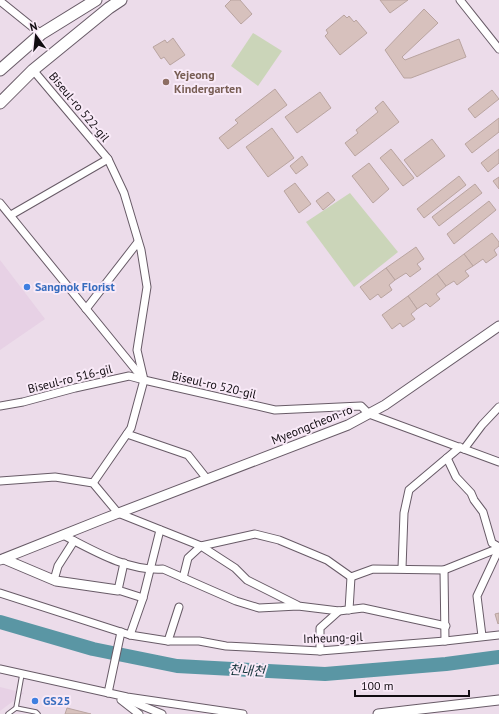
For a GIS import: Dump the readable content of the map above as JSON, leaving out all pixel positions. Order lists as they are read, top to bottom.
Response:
{
  "streets": {
    "street": [
      "Biseul-ro 522-gil",
      "Biseul-ro 516-gil",
      "Biseul-ro 520-gil",
      "Myeongcheon-ro",
      "Inheung-gil"
    ]
  },
  "crossings": [
    ["Biseul-ro 522-gil", "Biseul-ro 516-gil"],
    ["Biseul-ro 522-gil", "Biseul-ro 520-gil"],
    ["Biseul-ro 516-gil", "Biseul-ro 520-gil"],
    ["Biseul-ro 520-gil", "Myeongcheon-ro"]
  ],
  "water": ["천내천"],
  "places": ["Yejeong Kindergarten", "Sangnok Florist", "GS25"],
  "scale_bar": "100 m",
  "north": "top"
}
